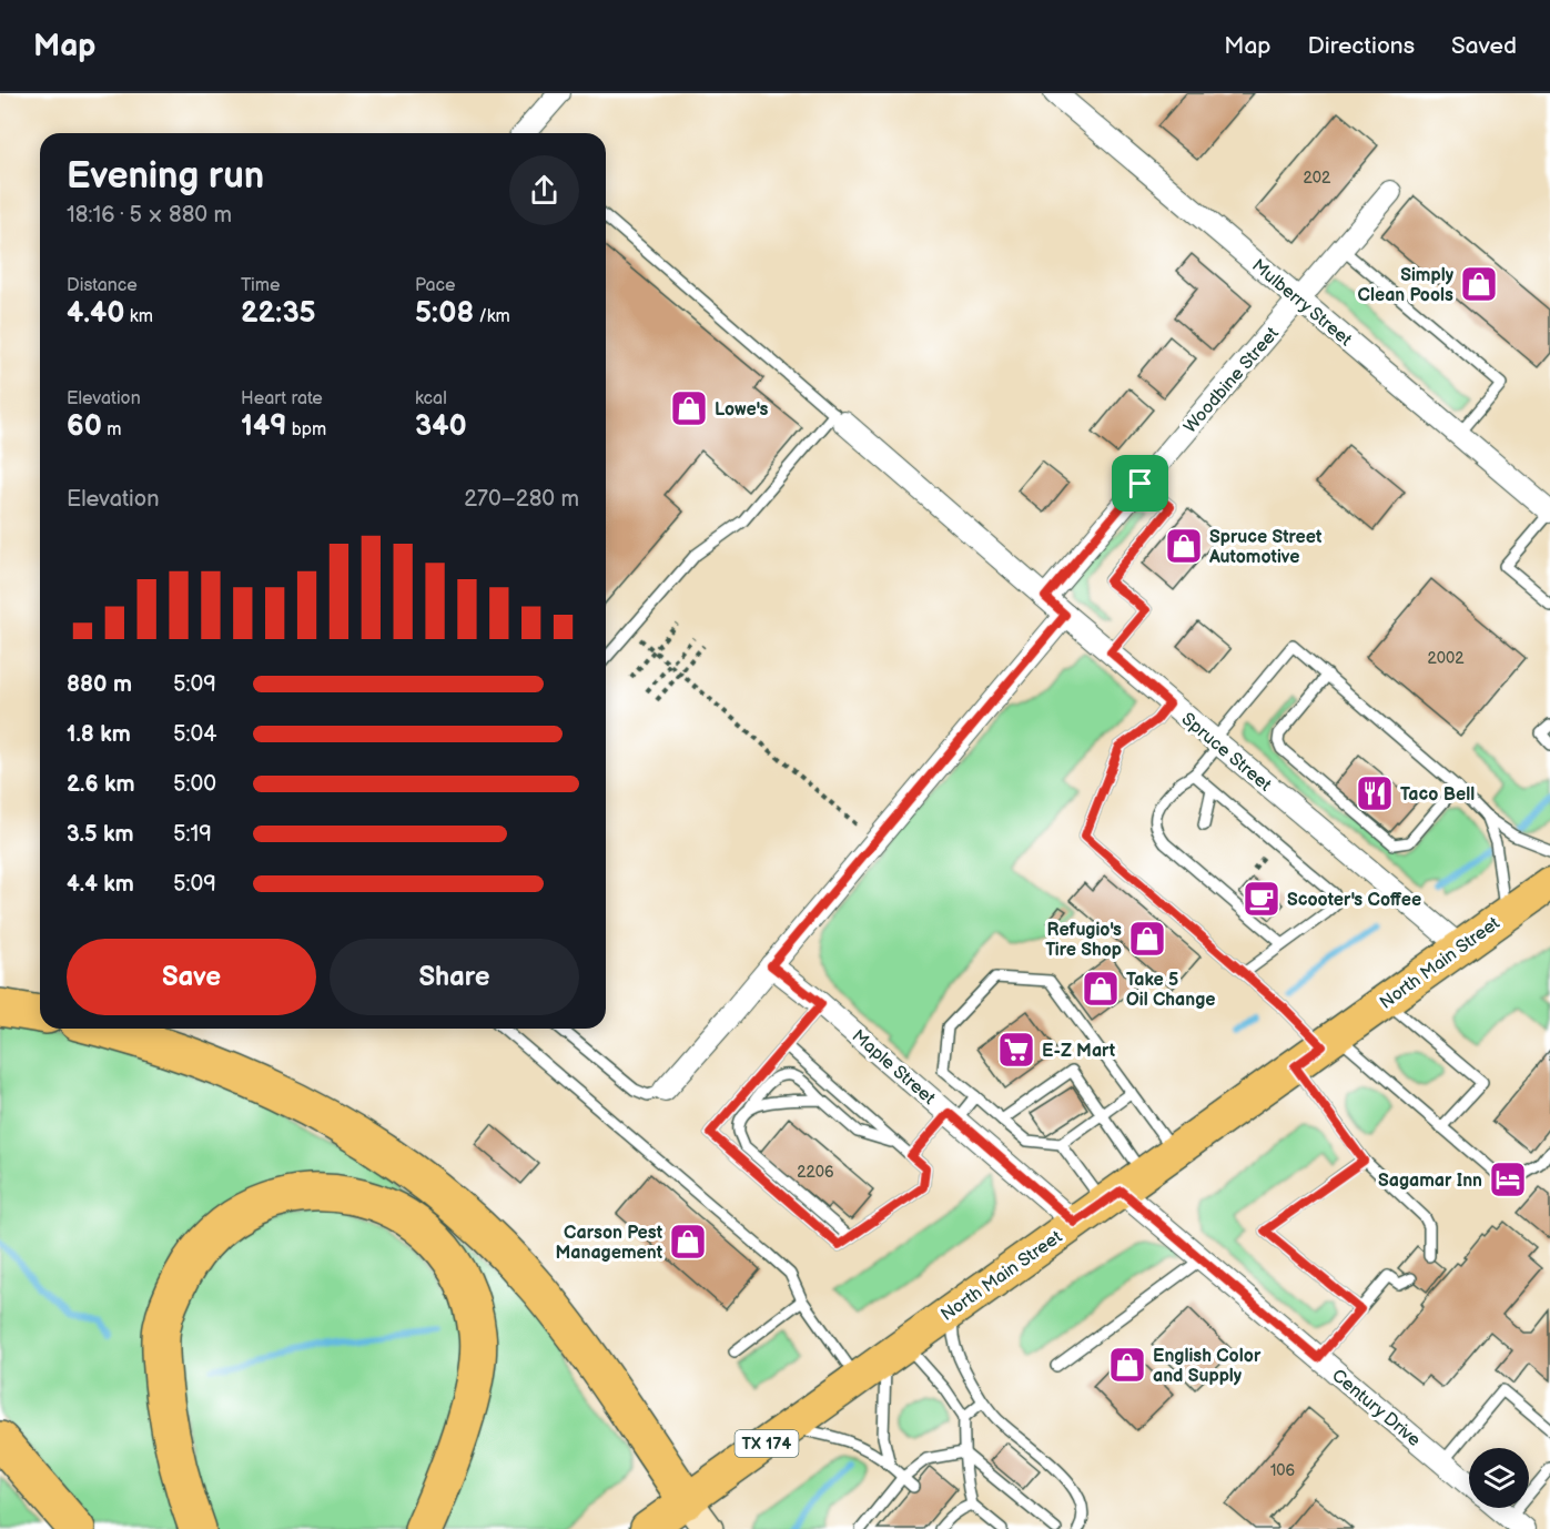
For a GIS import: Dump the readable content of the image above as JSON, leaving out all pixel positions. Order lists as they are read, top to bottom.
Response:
{
  "streets": {
    "main road": ["North Main Street", "TX 174"],
    "street": [
      "Mulberry Street",
      "Woodbine Street",
      "Spruce Street",
      "Maple Street",
      "Century Drive"
    ]
  },
  "crossings": [
    ["Mulberry Street", "Woodbine Street"],
    ["Woodbine Street", "Spruce Street"],
    ["Spruce Street", "North Main Street"],
    ["North Main Street", "Maple Street"],
    ["North Main Street", "Century Drive"]
  ],
  "places": {
    "shop": [
      "Simply Clean Pools",
      "Lowe's",
      "Spruce Street Automotive",
      "Refugio's Tire Shop",
      "Take 5 Oil Change",
      "Carson Pest Management",
      "English Color and Supply"
    ],
    "restaurant": ["Taco Bell"],
    "cafe": ["Scooter's Coffee"],
    "supermarket": ["E-Z Mart"],
    "hotel": ["Sagamar Inn"]
  },
  "house_numbers": [
    "202",
    "2002",
    "2206",
    "106"
  ],
  "page": {
    "header": "Map",
    "nav": ["Map", "Directions", "Saved"],
    "heading": ["Evening run", "18:16 · 5 × 880 m"],
    "stats": [
      ["Distance", "4.40 km"],
      ["Time", "22:35"],
      ["Pace", "5:08 /km"],
      ["Elevation", "60 m"],
      ["Heart rate", "149 bpm"],
      ["kcal", "340"]
    ],
    "chart": ["Elevation", "270–280 m"],
    "list": [
      {
        "name": "880 m",
        "note": "5:09"
      },
      {
        "name": "1.8 km",
        "note": "5:04"
      },
      {
        "name": "2.6 km",
        "note": "5:00"
      },
      {
        "name": "3.5 km",
        "note": "5:19"
      },
      {
        "name": "4.4 km",
        "note": "5:09"
      }
    ],
    "buttons": ["Save", "Share"]
  }
}
